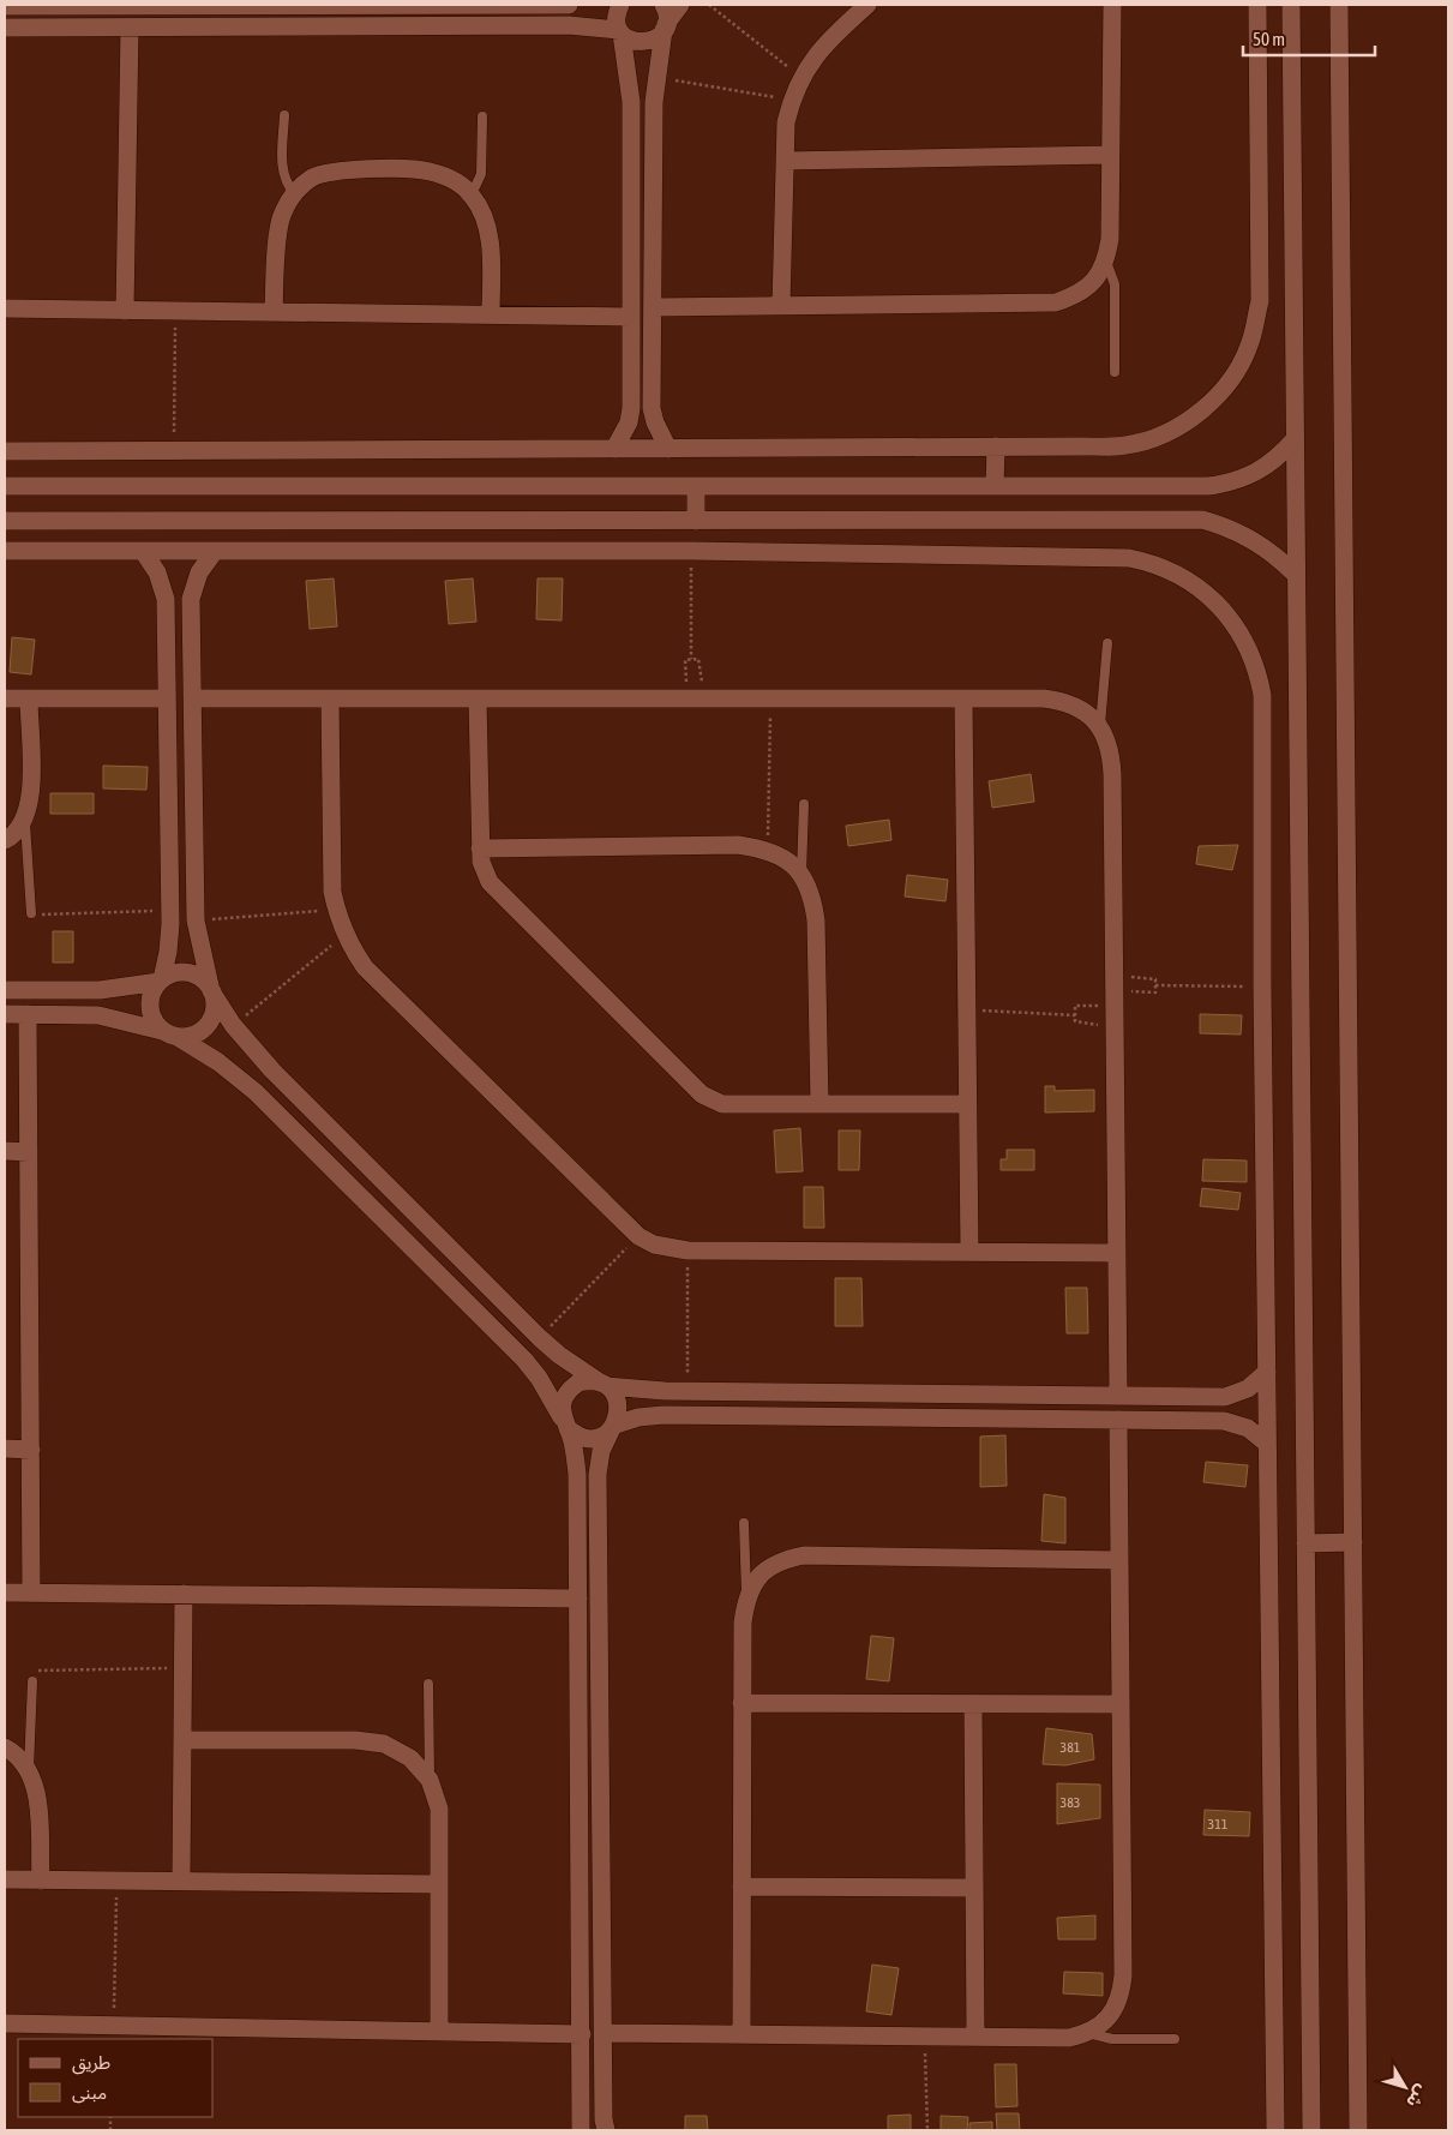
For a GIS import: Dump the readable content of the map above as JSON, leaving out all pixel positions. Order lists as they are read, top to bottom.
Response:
{
  "house_numbers": ["381", "383", "311"],
  "legend": ["طريق", "مبنى"],
  "scale_bar": "50 m",
  "north": "bottom right"
}
